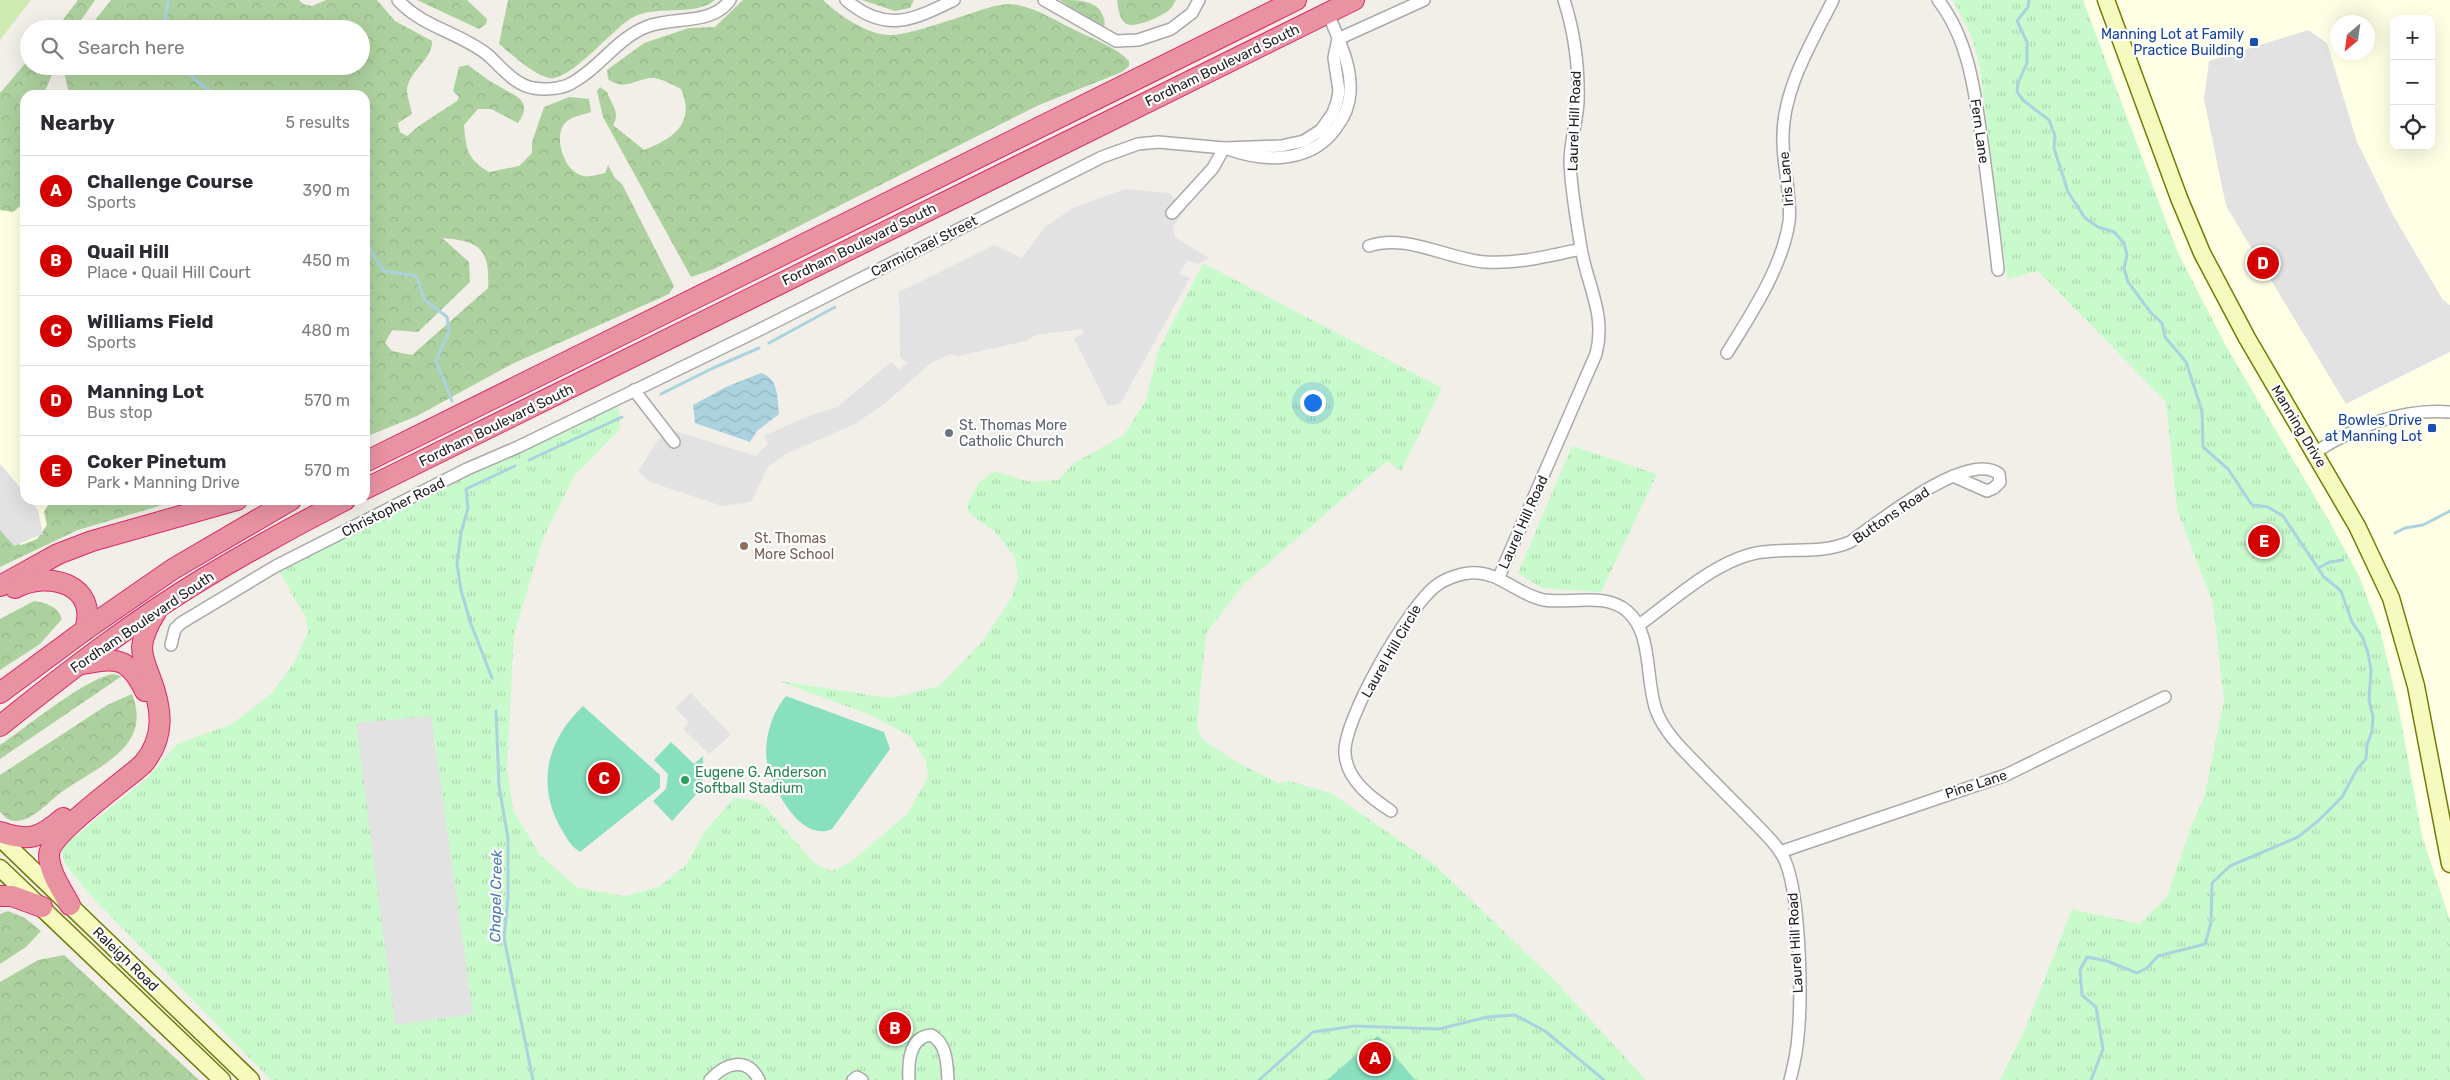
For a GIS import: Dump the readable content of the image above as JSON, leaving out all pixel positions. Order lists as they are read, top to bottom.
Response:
{
  "streets": {
    "highway": ["Fordham Boulevard South"],
    "street": [
      "Laurel Hill Road",
      "Fern Lane",
      "Iris Lane",
      "Carmichael Street",
      "Manning Drive",
      "Christopher Road",
      "Buttons Road",
      "Laurel Hill Circle",
      "Pine Lane",
      "Raleigh Road"
    ]
  },
  "crossings": [
    ["Laurel Hill Road", "Buttons Road"],
    ["Laurel Hill Road", "Laurel Hill Circle"],
    ["Laurel Hill Road", "Pine Lane"],
    ["Carmichael Street", "Christopher Road"]
  ],
  "water": ["Chapel Creek"],
  "places": {
    "transit": ["Manning Lot at Family Practice Building", "Bowles Drive at Manning Lot"],
    "other": ["St. Thomas More Catholic Church", "St. Thomas More School", "Eugene G. Anderson Softball Stadium"]
  },
  "north": "bottom left",
  "page": {
    "map_buttons": ["+", "−"],
    "search": "Search here",
    "heading": ["Nearby", "5 results"],
    "list": [
      {
        "mark": "A",
        "name": "Challenge Course",
        "note": "Sports",
        "value": "390 m"
      },
      {
        "mark": "B",
        "name": "Quail Hill",
        "note": "Place · Quail Hill Court",
        "value": "450 m"
      },
      {
        "mark": "C",
        "name": "Williams Field",
        "note": "Sports",
        "value": "480 m"
      },
      {
        "mark": "D",
        "name": "Manning Lot",
        "note": "Bus stop",
        "value": "570 m"
      },
      {
        "mark": "E",
        "name": "Coker Pinetum",
        "note": "Park · Manning Drive",
        "value": "570 m"
      }
    ],
    "pins": [
      "D",
      "E",
      "C",
      "B",
      "A"
    ]
  }
}
